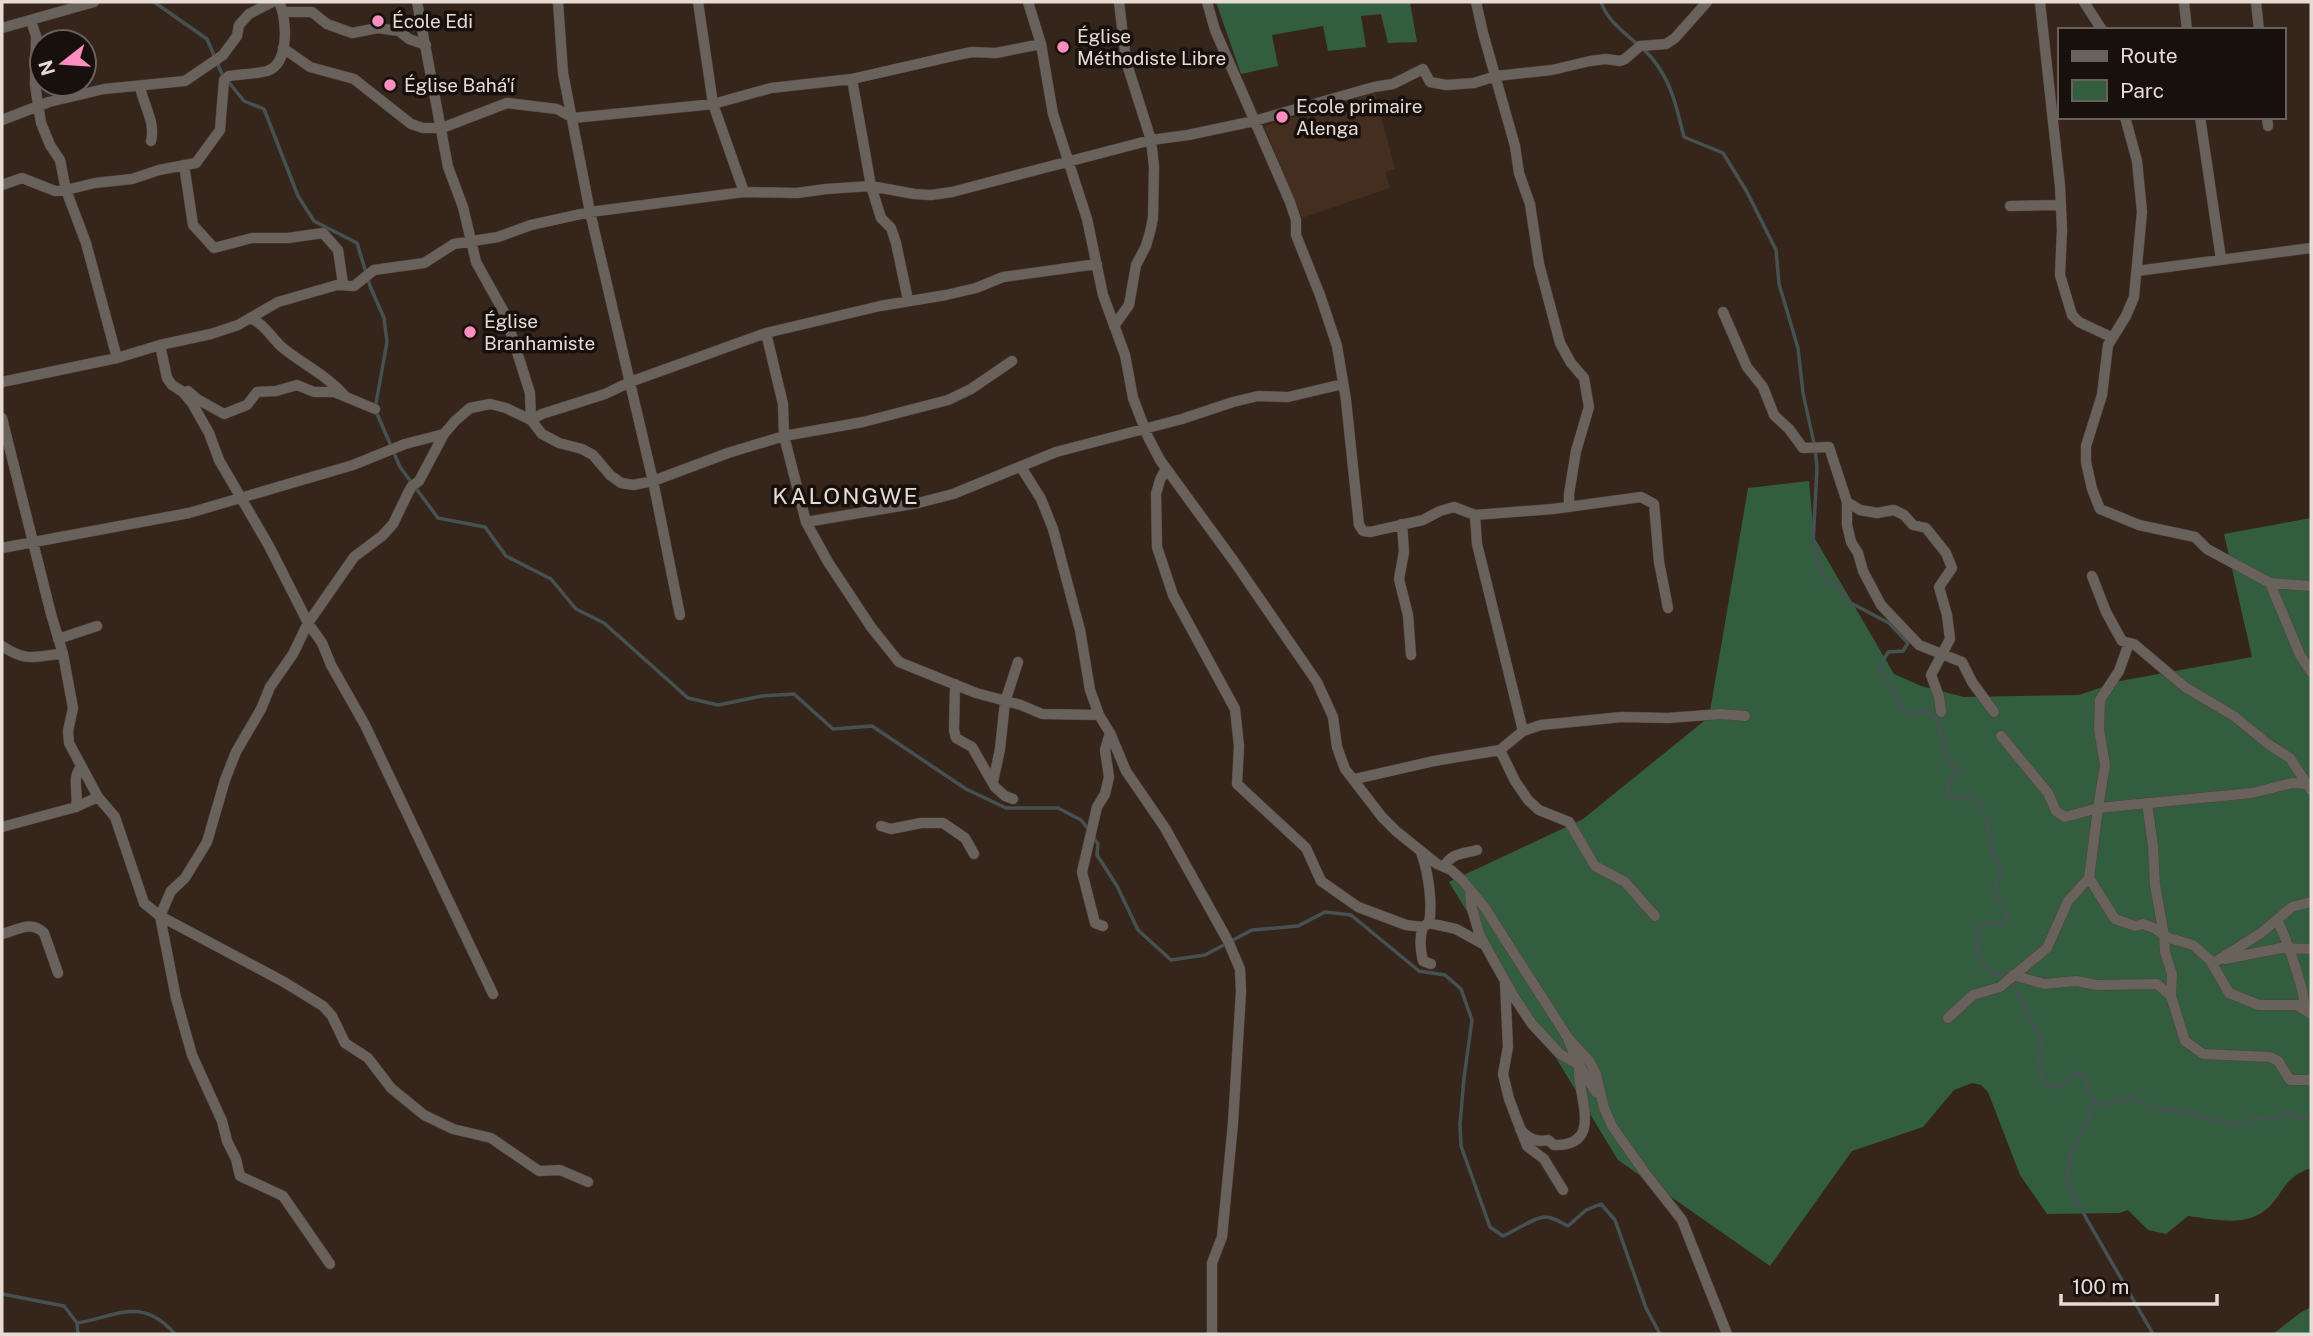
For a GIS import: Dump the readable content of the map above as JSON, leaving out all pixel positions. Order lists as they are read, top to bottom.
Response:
{
  "districts": ["KALONGWE"],
  "places": [
    "École Edi",
    "Église Méthodiste Libre",
    "Église Bahá'í",
    "Ecole primaire Alenga",
    "Église Branhamiste"
  ],
  "legend": ["Route", "Parc"],
  "scale_bar": "100 m",
  "north": "left"
}
